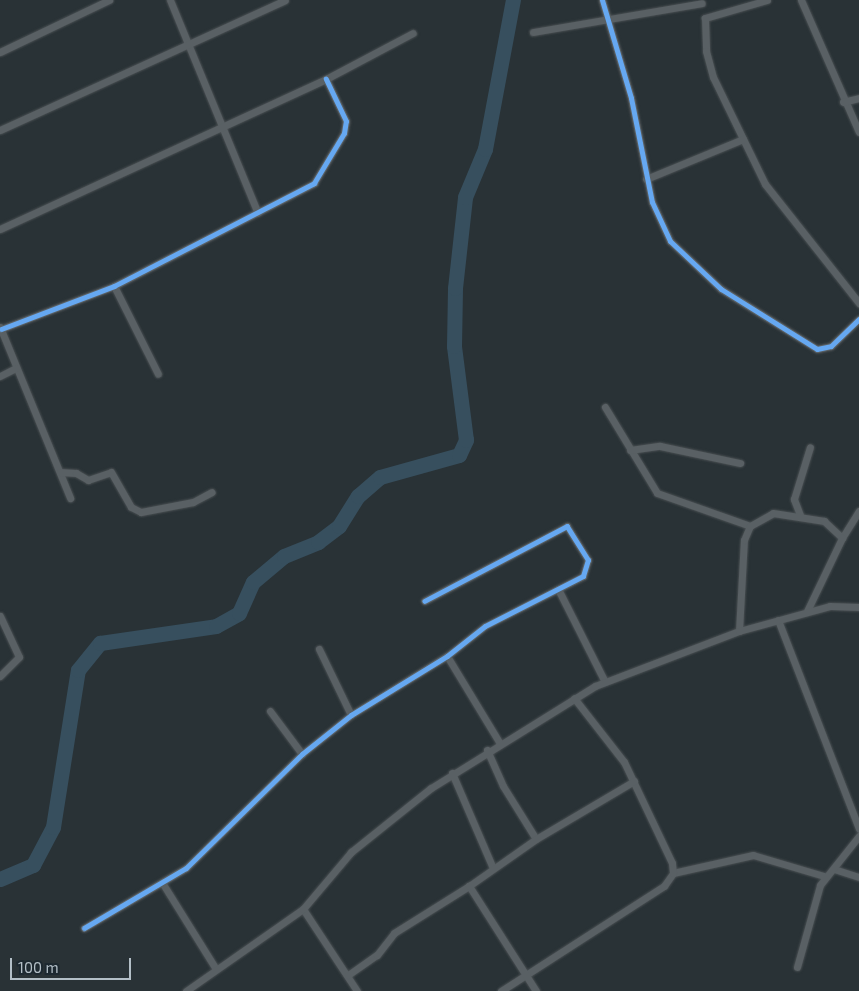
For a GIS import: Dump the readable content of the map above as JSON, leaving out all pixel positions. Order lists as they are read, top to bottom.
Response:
{
  "scale_bar": "100 m"
}
